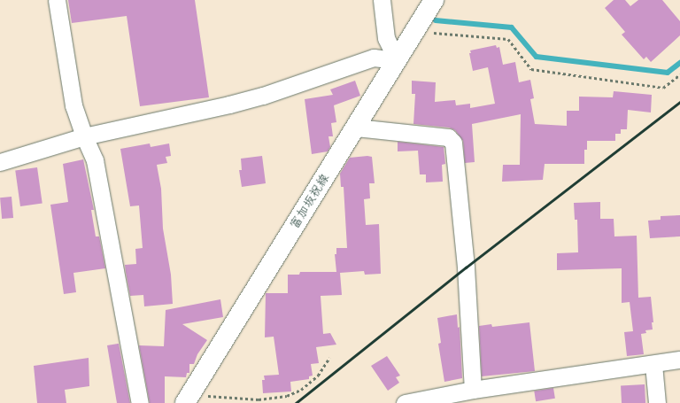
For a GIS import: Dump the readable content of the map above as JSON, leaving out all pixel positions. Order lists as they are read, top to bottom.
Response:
{
  "streets": {
    "main road": ["富加坂祝線"]
  }
}
